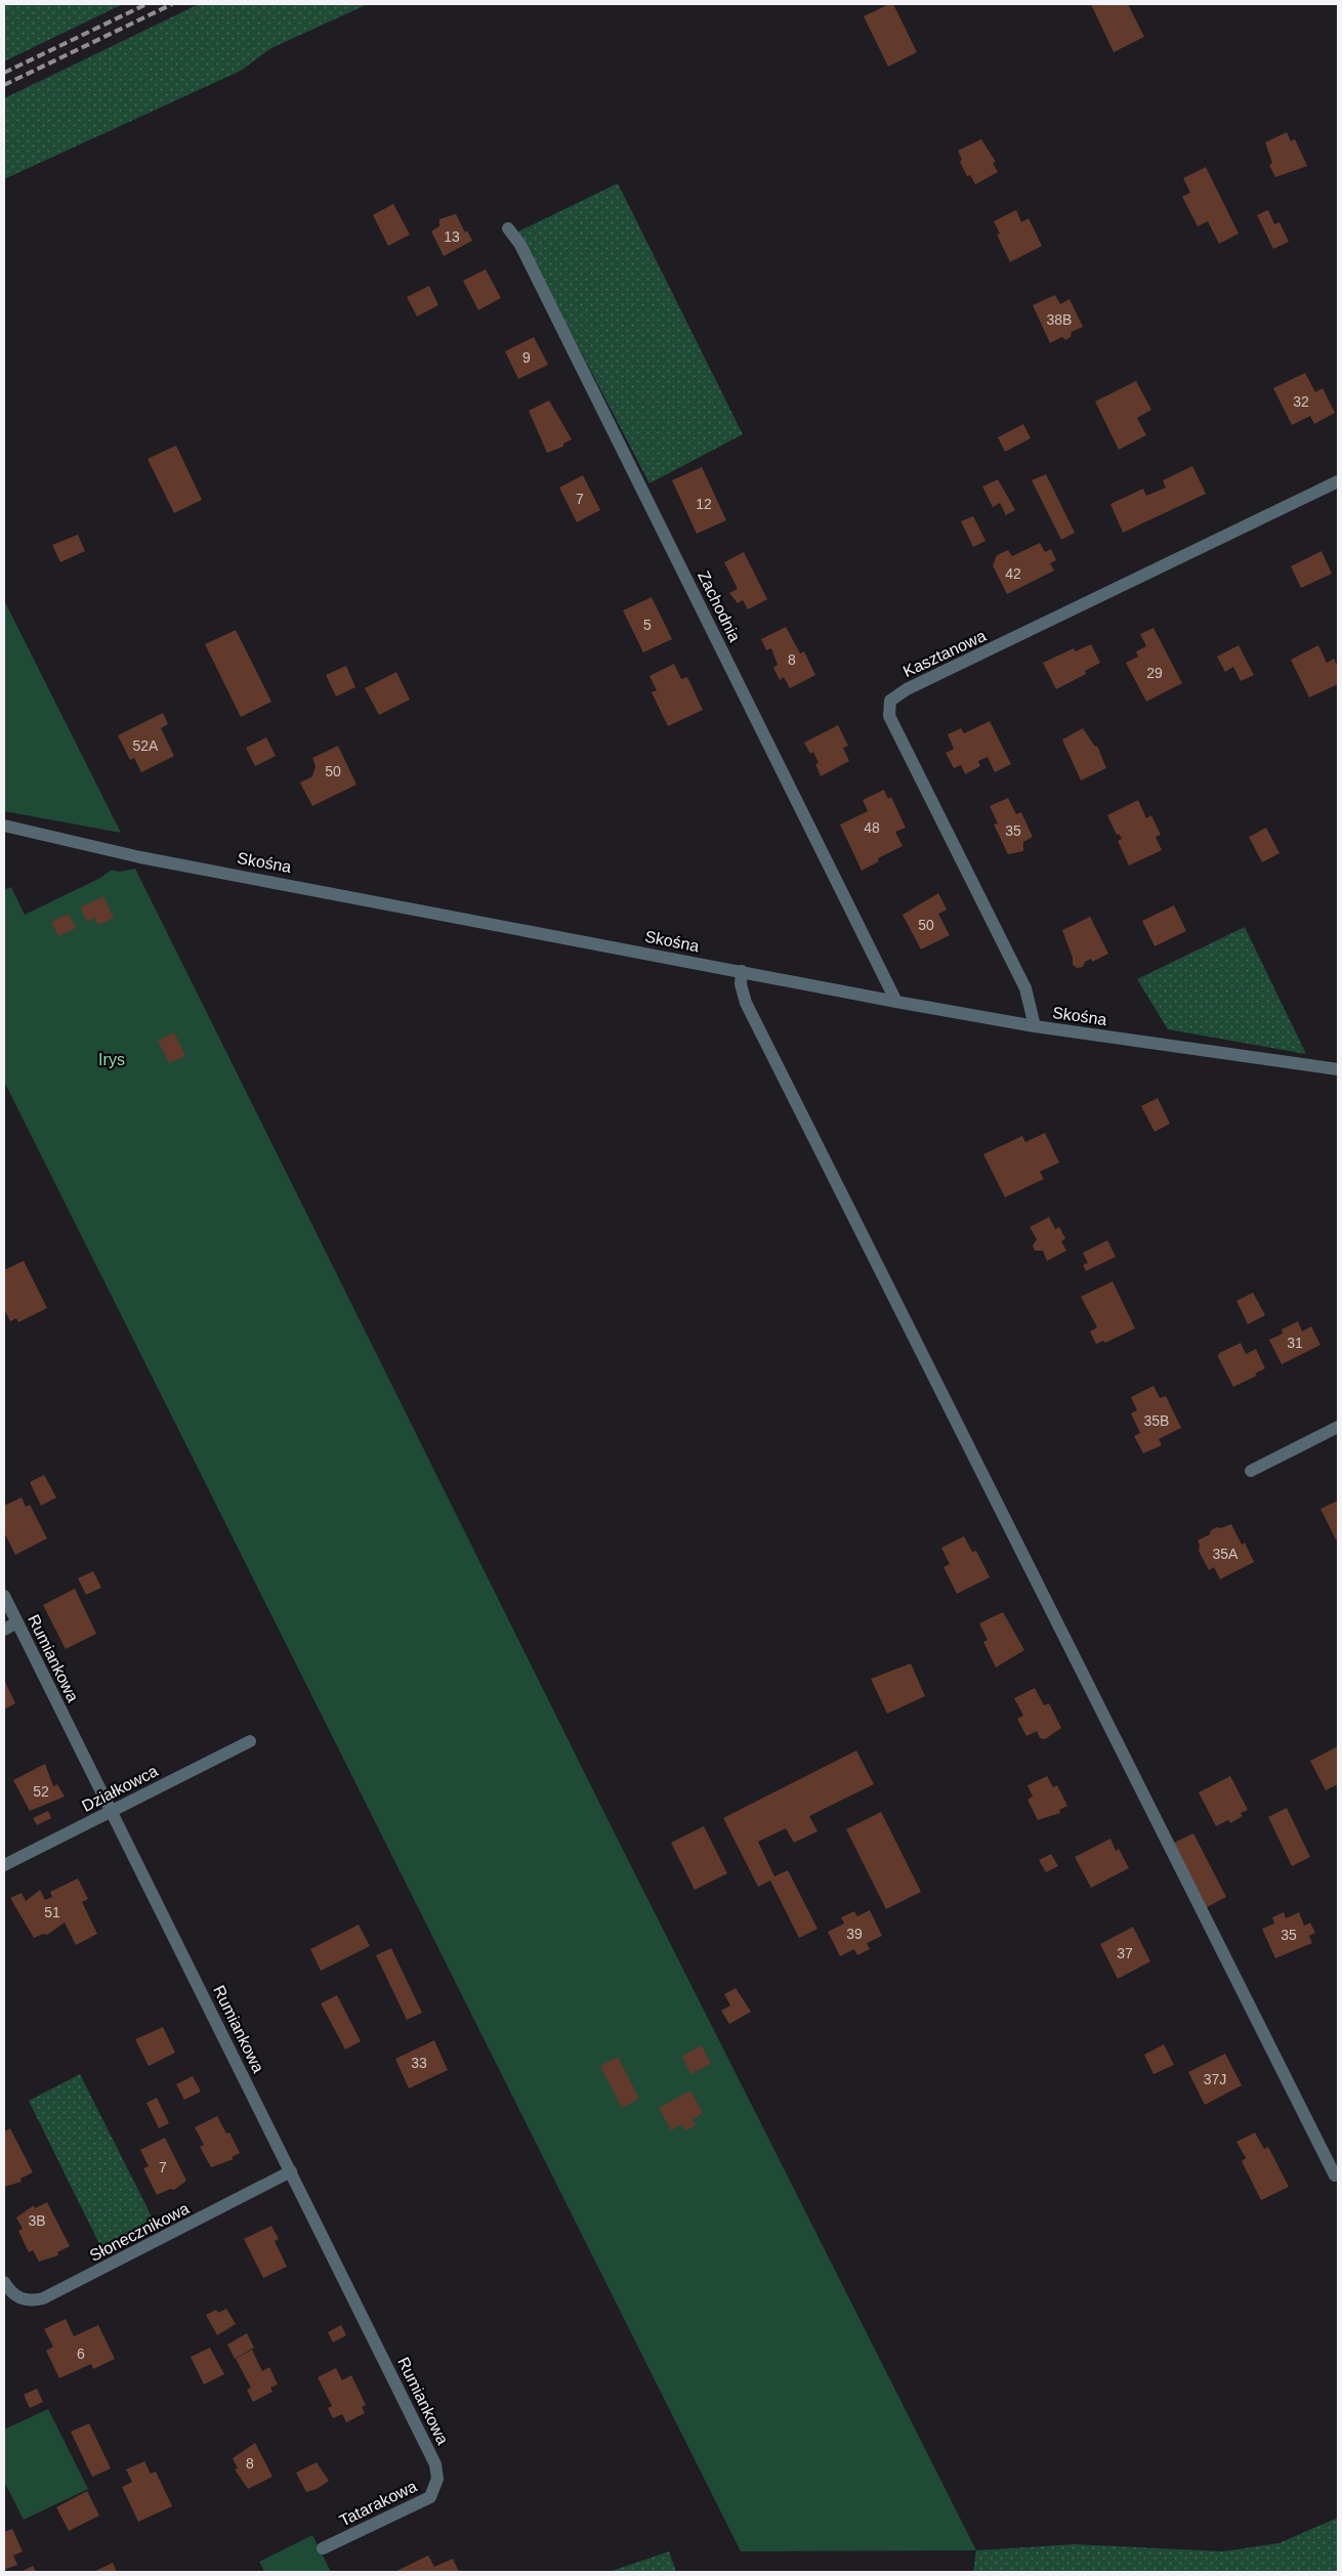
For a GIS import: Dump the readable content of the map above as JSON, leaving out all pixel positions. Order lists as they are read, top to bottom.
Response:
{
  "streets": {
    "street": [
      "Zachodnia",
      "Kasztanowa",
      "Skośna",
      "Rumiankowa",
      "Działkowca",
      "Słonecznikowa",
      "Tatarakowa"
    ]
  },
  "crossings": [
    ["Zachodnia", "Skośna"],
    ["Kasztanowa", "Skośna"],
    ["Rumiankowa", "Działkowca"],
    ["Rumiankowa", "Słonecznikowa"],
    ["Rumiankowa", "Tatarakowa"]
  ],
  "parks": ["Irys"],
  "house_numbers": [
    "13",
    "38B",
    "9",
    "32",
    "7",
    "12",
    "42",
    "5",
    "8",
    "29",
    "52A",
    "50",
    "48",
    "35",
    "50",
    "31",
    "35B",
    "35A",
    "52",
    "51",
    "39",
    "35",
    "37",
    "33",
    "37J",
    "7",
    "3B",
    "6",
    "8"
  ]
}
